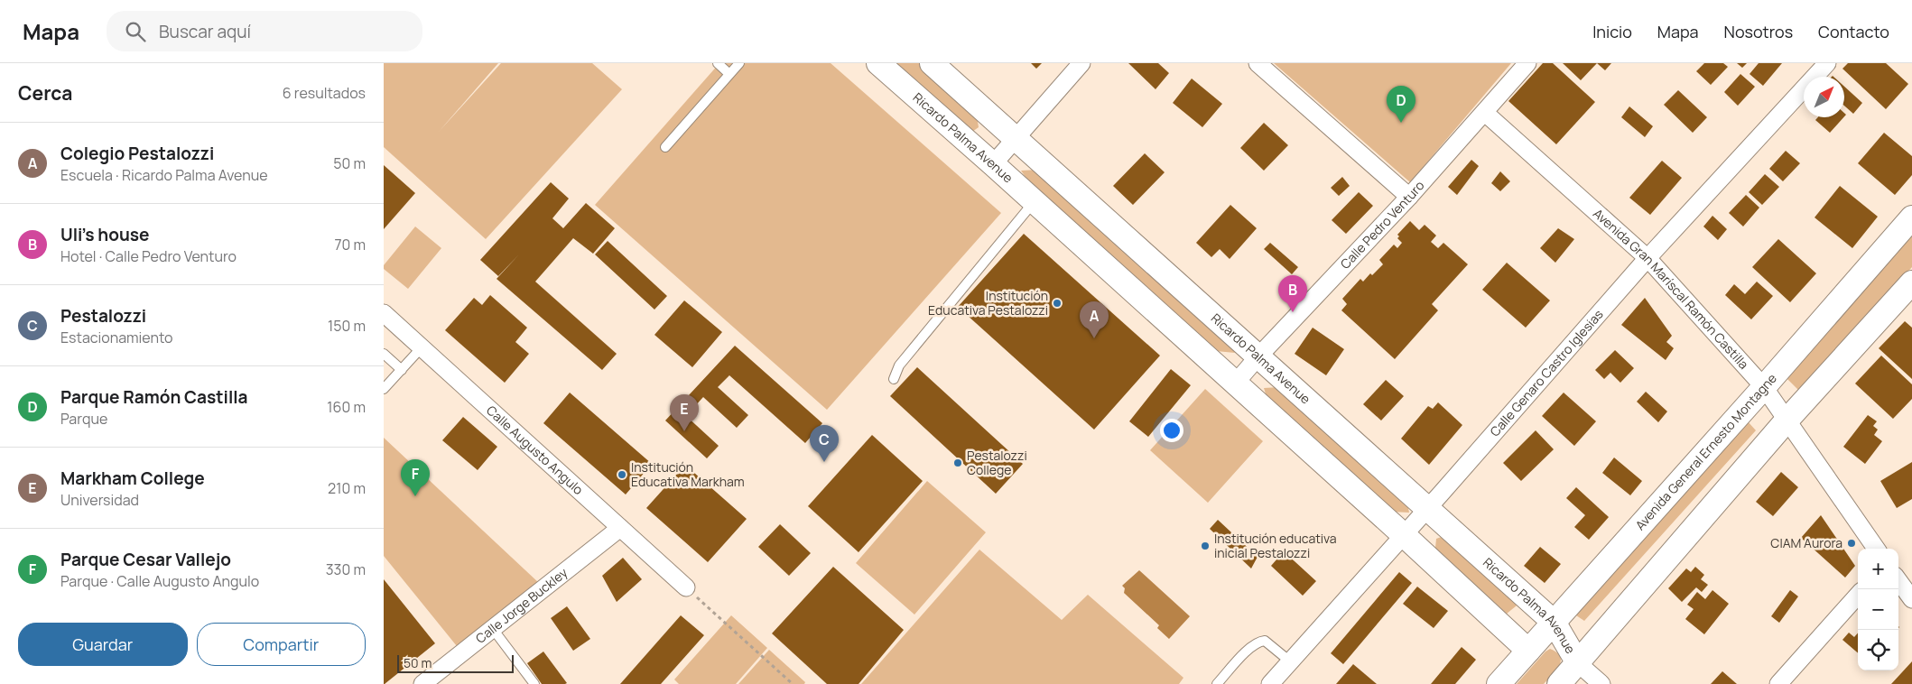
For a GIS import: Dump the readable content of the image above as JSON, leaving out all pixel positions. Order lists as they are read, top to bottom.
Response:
{
  "streets": {
    "main road": ["Ricardo Palma Avenue", "Avenida General Ernesto Montagne"],
    "street": [
      "Calle Pedro Venturo",
      "Avenida Gran Maríscal Ramón Castilla",
      "Calle Genaro Castro Iglesias",
      "Calle Augusto Angulo",
      "Calle Jorge Buckley"
    ]
  },
  "crossings": [
    ["Ricardo Palma Avenue", "Calle Pedro Venturo"],
    ["Ricardo Palma Avenue", "Calle Genaro Castro Iglesias"],
    ["Ricardo Palma Avenue", "Avenida General Ernesto Montagne"],
    ["Calle Pedro Venturo", "Avenida Gran Maríscal Ramón Castilla"],
    ["Avenida Gran Maríscal Ramón Castilla", "Calle Genaro Castro Iglesias"],
    ["Avenida Gran Maríscal Ramón Castilla", "Avenida General Ernesto Montagne"],
    ["Calle Augusto Angulo", "Calle Jorge Buckley"]
  ],
  "places": [
    "Institución Educativa Pestalozzi",
    "Pestalozzi College",
    "Institución Educativa Markham",
    "CIAM Aurora",
    "Institución educativa inicial Pestalozzi"
  ],
  "scale_bar": "50 m",
  "north": "top right",
  "page": {
    "header": "Mapa",
    "search": "Buscar aquí",
    "nav": [
      "Inicio",
      "Mapa",
      "Nosotros",
      "Contacto"
    ],
    "heading": ["Cerca", "6 resultados"],
    "pins": [
      "D",
      "B",
      "A",
      "E",
      "C",
      "F"
    ],
    "list": [
      {
        "mark": "A",
        "name": "Colegio Pestalozzi",
        "note": "Escuela · Ricardo Palma Avenue",
        "value": "50 m"
      },
      {
        "mark": "B",
        "name": "Uli's house",
        "note": "Hotel · Calle Pedro Venturo",
        "value": "70 m"
      },
      {
        "mark": "C",
        "name": "Pestalozzi",
        "note": "Estacionamiento",
        "value": "150 m"
      },
      {
        "mark": "D",
        "name": "Parque Ramón Castilla",
        "note": "Parque",
        "value": "160 m"
      },
      {
        "mark": "E",
        "name": "Markham College",
        "note": "Universidad",
        "value": "210 m"
      },
      {
        "mark": "F",
        "name": "Parque Cesar Vallejo",
        "note": "Parque · Calle Augusto Angulo",
        "value": "330 m"
      }
    ],
    "map_buttons": ["+", "−"],
    "buttons": ["Guardar", "Compartir"],
    "scale": "50 m"
  }
}
